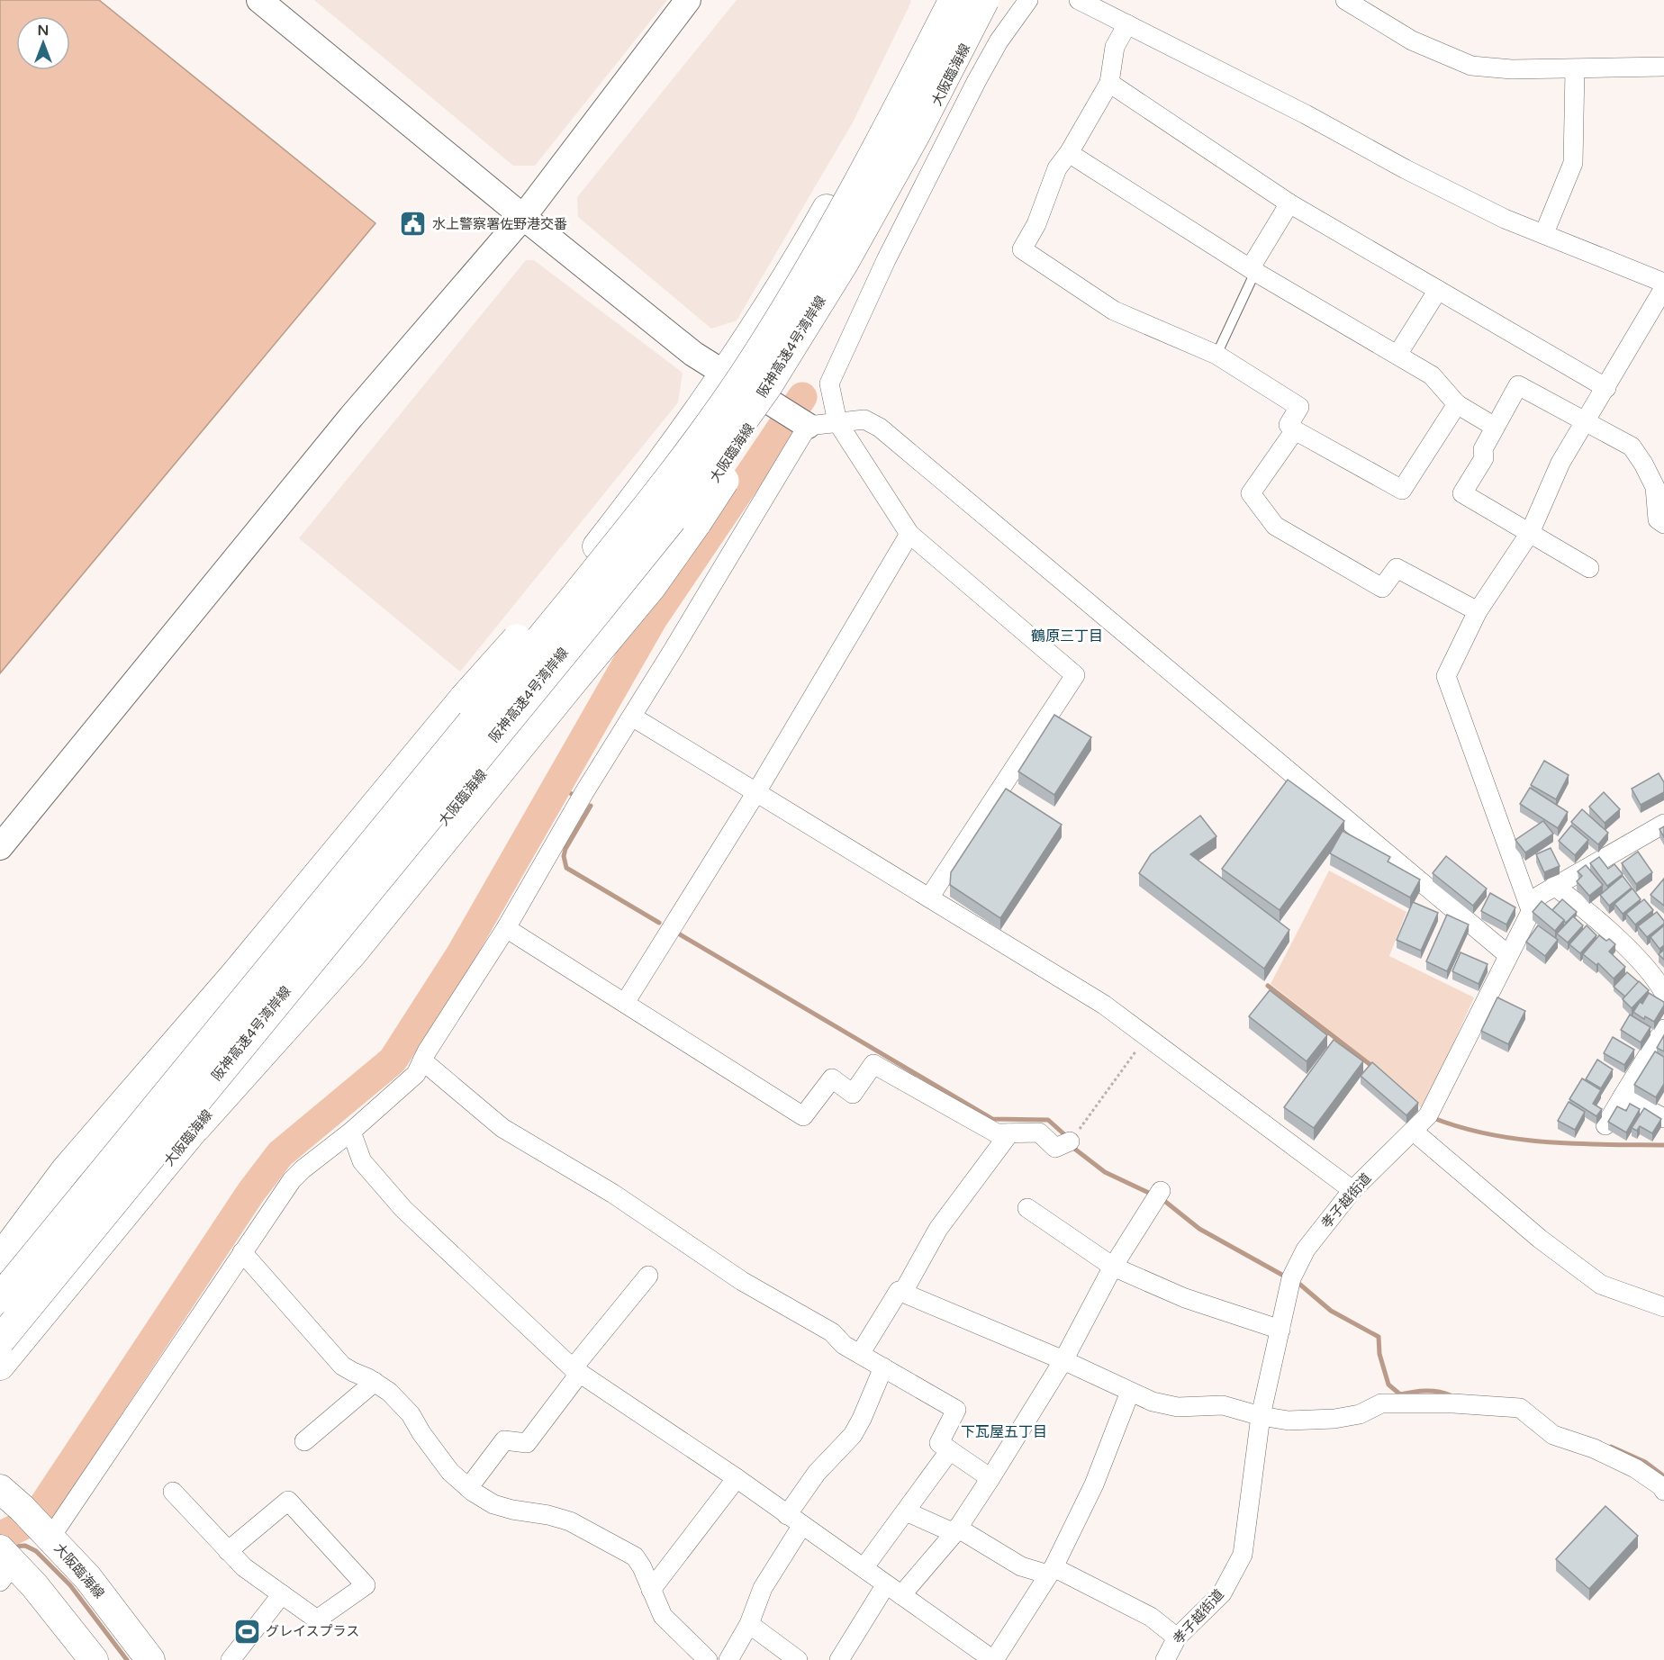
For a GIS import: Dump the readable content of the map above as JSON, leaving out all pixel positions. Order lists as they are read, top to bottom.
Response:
{
  "streets": {
    "highway": ["阪神高速4号湾岸線"],
    "main road": ["大阪臨海線"],
    "street": ["孝子越街道"]
  },
  "districts": ["鶴原三丁目", "下瓦屋五丁目"],
  "places": {
    "public building": ["水上警察署佐野港交番"],
    "sports": ["グレイスプラス"]
  },
  "north": "top"
}
